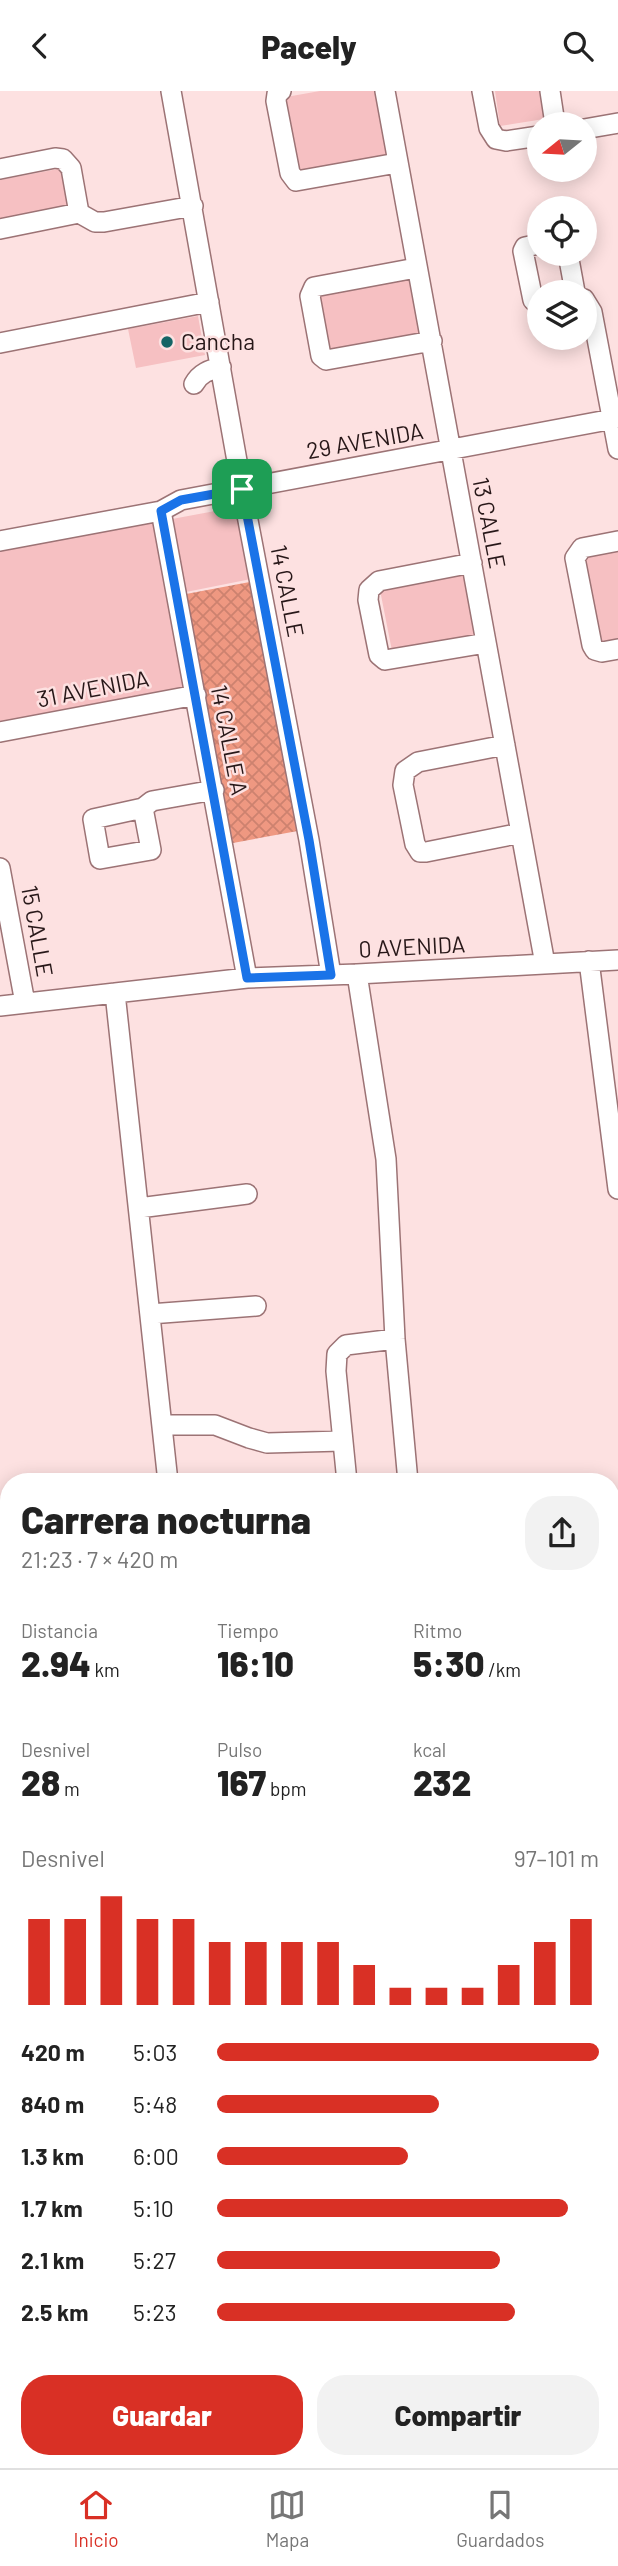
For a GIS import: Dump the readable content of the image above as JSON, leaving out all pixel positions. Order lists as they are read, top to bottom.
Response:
{
  "streets": {
    "street": [
      "29 AVENIDA",
      "13 CALLE",
      "14 CALLE",
      "31 AVENIDA",
      "14 CALLE A",
      "15 CALLE",
      "0 AVENIDA"
    ]
  },
  "crossings": [
    ["29 AVENIDA", "13 CALLE"],
    ["29 AVENIDA", "14 CALLE"],
    ["29 AVENIDA", "14 CALLE A"],
    ["13 CALLE", "0 AVENIDA"],
    ["14 CALLE", "0 AVENIDA"],
    ["31 AVENIDA", "14 CALLE A"],
    ["14 CALLE A", "0 AVENIDA"],
    ["15 CALLE", "0 AVENIDA"]
  ],
  "places": ["Cancha"],
  "north": "left",
  "page": {
    "header": "Pacely",
    "heading": ["Carrera nocturna", "21:23 · 7 × 420 m"],
    "stats": [
      ["Distancia", "2.94 km"],
      ["Tiempo", "16:10"],
      ["Ritmo", "5:30 /km"],
      ["Desnivel", "28 m"],
      ["Pulso", "167 bpm"],
      ["kcal", "232"]
    ],
    "chart": ["Desnivel", "97–101 m"],
    "list": [
      {
        "name": "420 m",
        "note": "5:03"
      },
      {
        "name": "840 m",
        "note": "5:48"
      },
      {
        "name": "1.3 km",
        "note": "6:00"
      },
      {
        "name": "1.7 km",
        "note": "5:10"
      },
      {
        "name": "2.1 km",
        "note": "5:27"
      },
      {
        "name": "2.5 km",
        "note": "5:23"
      }
    ],
    "buttons": ["Guardar", "Compartir"],
    "tabs": ["Inicio", "Mapa", "Guardados"]
  }
}
